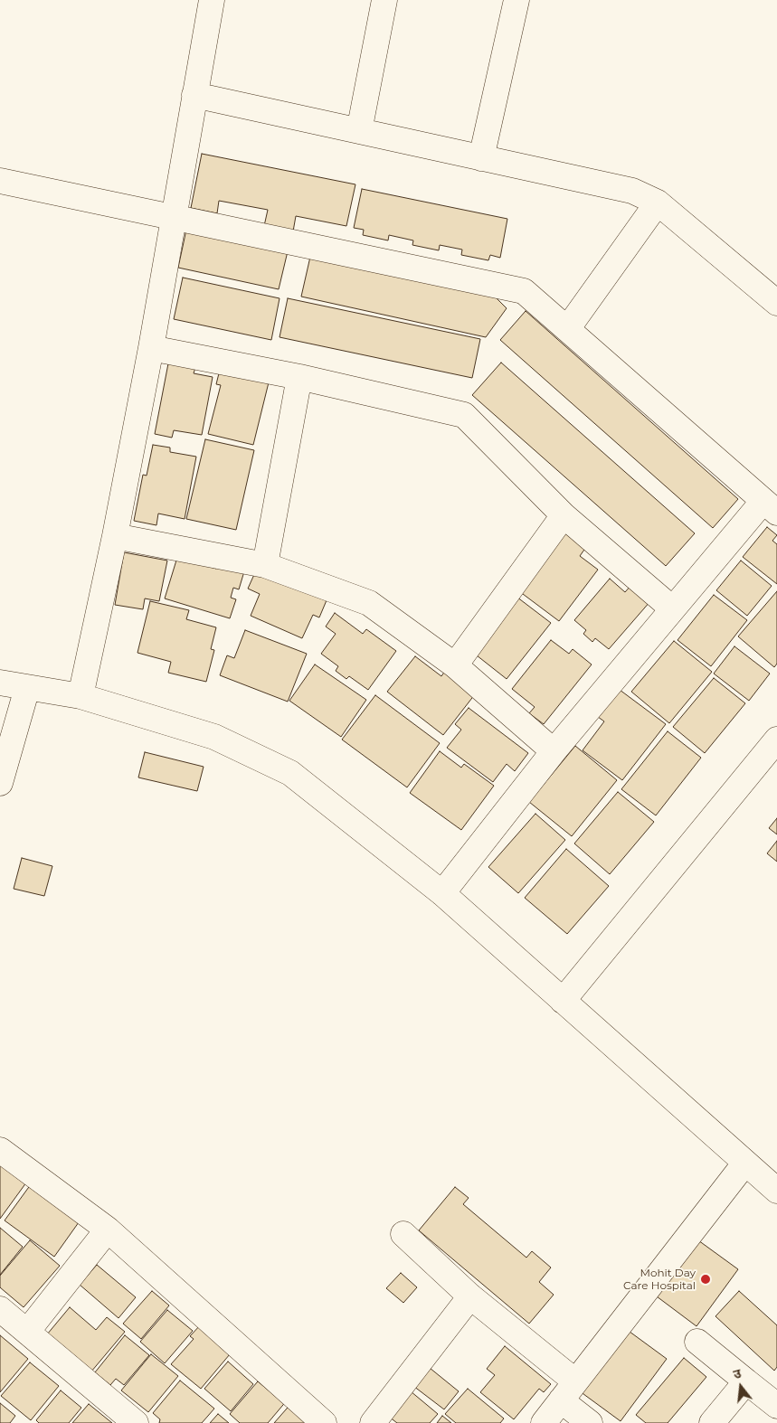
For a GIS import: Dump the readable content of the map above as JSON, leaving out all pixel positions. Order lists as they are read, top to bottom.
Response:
{
  "places": ["Mohit Day Care Hospital"],
  "north": "top"
}
